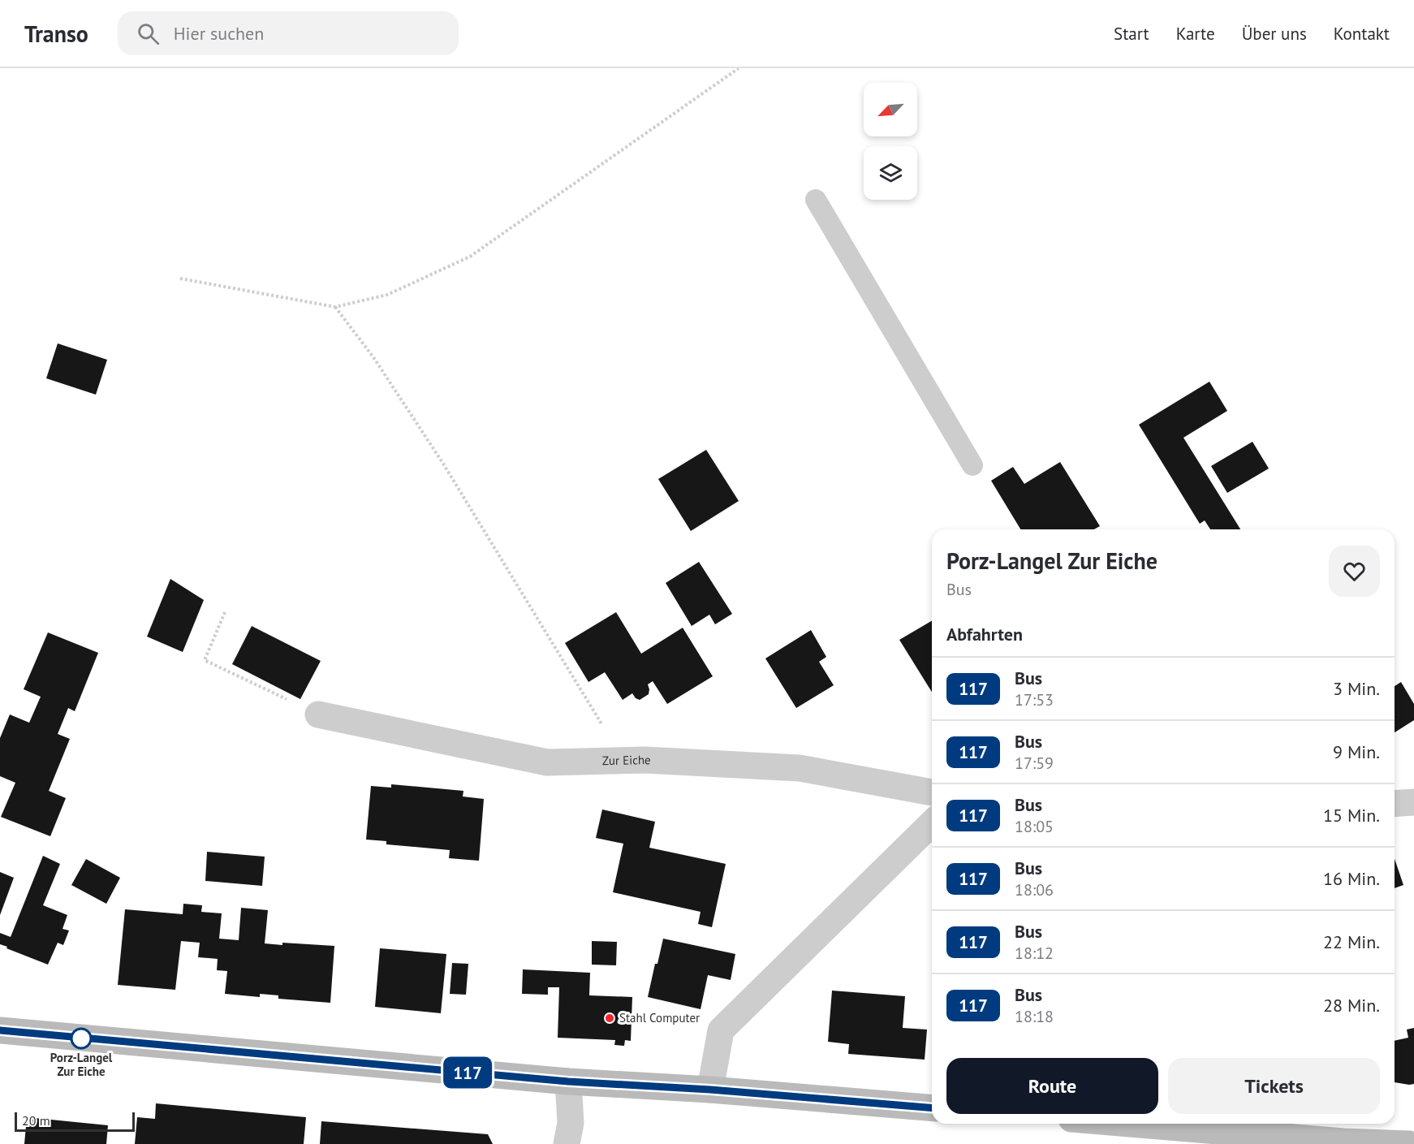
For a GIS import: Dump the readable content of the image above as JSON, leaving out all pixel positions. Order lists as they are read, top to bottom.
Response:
{
  "streets": {
    "street": ["Zur Eiche"]
  },
  "places": ["Stahl Computer", "Porz-Langel Zur Eiche"],
  "lines": ["bus line 117"],
  "scale_bar": "20 m",
  "north": "bottom left",
  "page": {
    "header": "Transo",
    "search": "Hier suchen",
    "nav": [
      "Start",
      "Karte",
      "Über uns",
      "Kontakt"
    ],
    "on_map": "117",
    "heading": [
      ["Porz-Langel Zur Eiche", "Bus"],
      "Abfahrten"
    ],
    "list": [
      {
        "mark": "117",
        "name": "Bus",
        "note": "17:53",
        "value": "3 Min."
      },
      {
        "mark": "117",
        "name": "Bus",
        "note": "17:59",
        "value": "9 Min."
      },
      {
        "mark": "117",
        "name": "Bus",
        "note": "18:05",
        "value": "15 Min."
      },
      {
        "mark": "117",
        "name": "Bus",
        "note": "18:06",
        "value": "16 Min."
      },
      {
        "mark": "117",
        "name": "Bus",
        "note": "18:12",
        "value": "22 Min."
      },
      {
        "mark": "117",
        "name": "Bus",
        "note": "18:18",
        "value": "28 Min."
      }
    ],
    "buttons": ["Route", "Tickets"],
    "scale": "20 m"
  }
}
